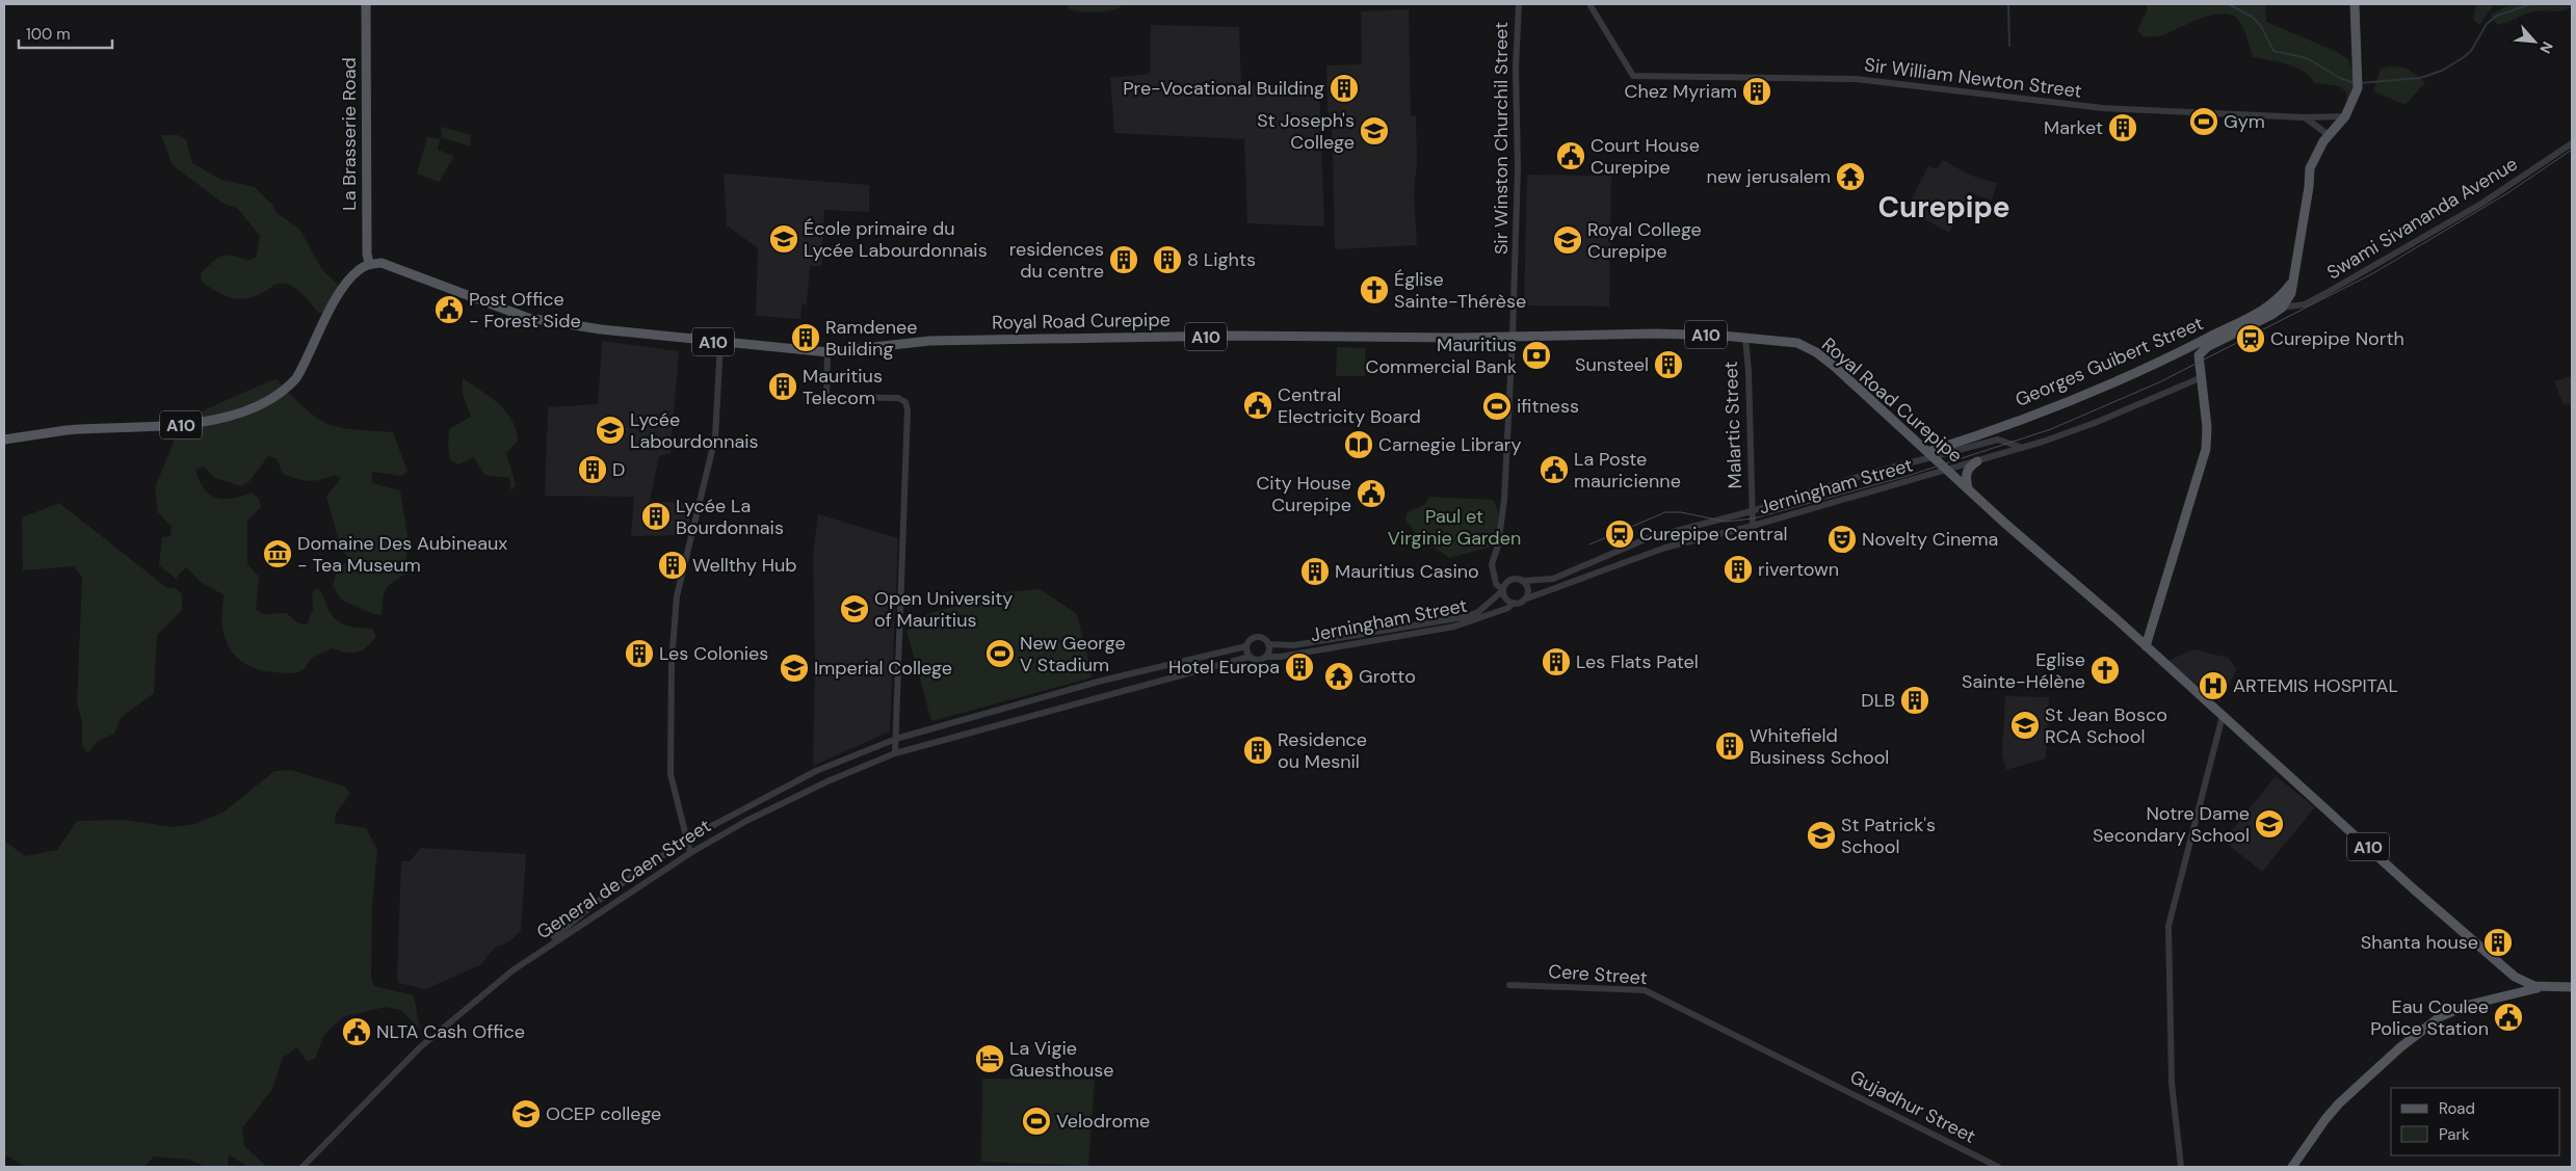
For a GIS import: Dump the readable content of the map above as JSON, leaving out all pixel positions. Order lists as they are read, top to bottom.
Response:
{
  "streets": {
    "main road": [
      "La Brasserie Road",
      "Royal Road Curepipe",
      "A10",
      "Georges Guibert Street"
    ],
    "street": [
      "Sir William Newton Street",
      "Sir Winston Churchil Street",
      "Swami Sivananda Avenue",
      "Malartic Street",
      "Jerningham Street",
      "General de Caen Street",
      "Cere Street",
      "Gujadhur Street"
    ]
  },
  "crossings": [
    ["Sir William Newton Street", "Georges Guibert Street"],
    ["La Brasserie Road", "A10"],
    ["Sir Winston Churchil Street", "Royal Road Curepipe"],
    ["Swami Sivananda Avenue", "Georges Guibert Street"],
    ["Royal Road Curepipe", "A10"],
    ["Royal Road Curepipe", "Georges Guibert Street"],
    ["Royal Road Curepipe", "Malartic Street"],
    ["Royal Road Curepipe", "Jerningham Street"],
    ["Georges Guibert Street", "Jerningham Street"],
    ["Malartic Street", "Jerningham Street"],
    ["Jerningham Street", "General de Caen Street"],
    ["Cere Street", "Gujadhur Street"]
  ],
  "districts": ["Curepipe"],
  "parks": ["Paul et Virginie Garden"],
  "places": {
    "building": [
      "Pre-Vocational Building",
      "Chez Myriam",
      "Market",
      "residences du centre",
      "8 Lights",
      "Ramdenee Building",
      "Sunsteel",
      "Mauritius Telecom",
      "D",
      "Lycée La Bourdonnais",
      "Wellthy Hub",
      "rivertown",
      "Mauritius Casino",
      "Les Colonies",
      "Les Flats Patel",
      "Hotel Europa",
      "DLB",
      "Whitefield Business School",
      "Residence ou Mesnil",
      "Shanta house"
    ],
    "sports": [
      "Gym",
      "ifitness",
      "New George V Stadium",
      "Velodrome"
    ],
    "school or university": [
      "St Joseph's College",
      "École primaire du Lycée Labourdonnais",
      "Royal College Curepipe",
      "Lycée Labourdonnais",
      "Open University of Mauritius",
      "Imperial College",
      "St Jean Bosco RCA School",
      "Notre Dame Secondary School",
      "St Patrick's School",
      "OCEP college"
    ],
    "public building": [
      "Court House Curepipe",
      "Post Office - Forest Side",
      "Central Electricity Board",
      "La Poste mauricienne",
      "City House Curepipe",
      "Eau Coulee Police Station",
      "NLTA Cash Office"
    ],
    "temple": ["new jerusalem", "Grotto"],
    "church": ["Église Sainte-Thérèse", "Eglise Sainte-Hélène"],
    "station": ["Curepipe North", "Curepipe Central"],
    "bank": ["Mauritius Commercial Bank"],
    "library": ["Carnegie Library"],
    "theatre": ["Novelty Cinema"],
    "museum": ["Domaine Des Aubineaux - Tea Museum"],
    "hospital": ["ARTEMIS HOSPITAL"],
    "hotel": ["La Vigie Guesthouse"]
  },
  "legend": ["Road", "Park"],
  "scale_bar": "100 m",
  "north": "bottom right"
}
